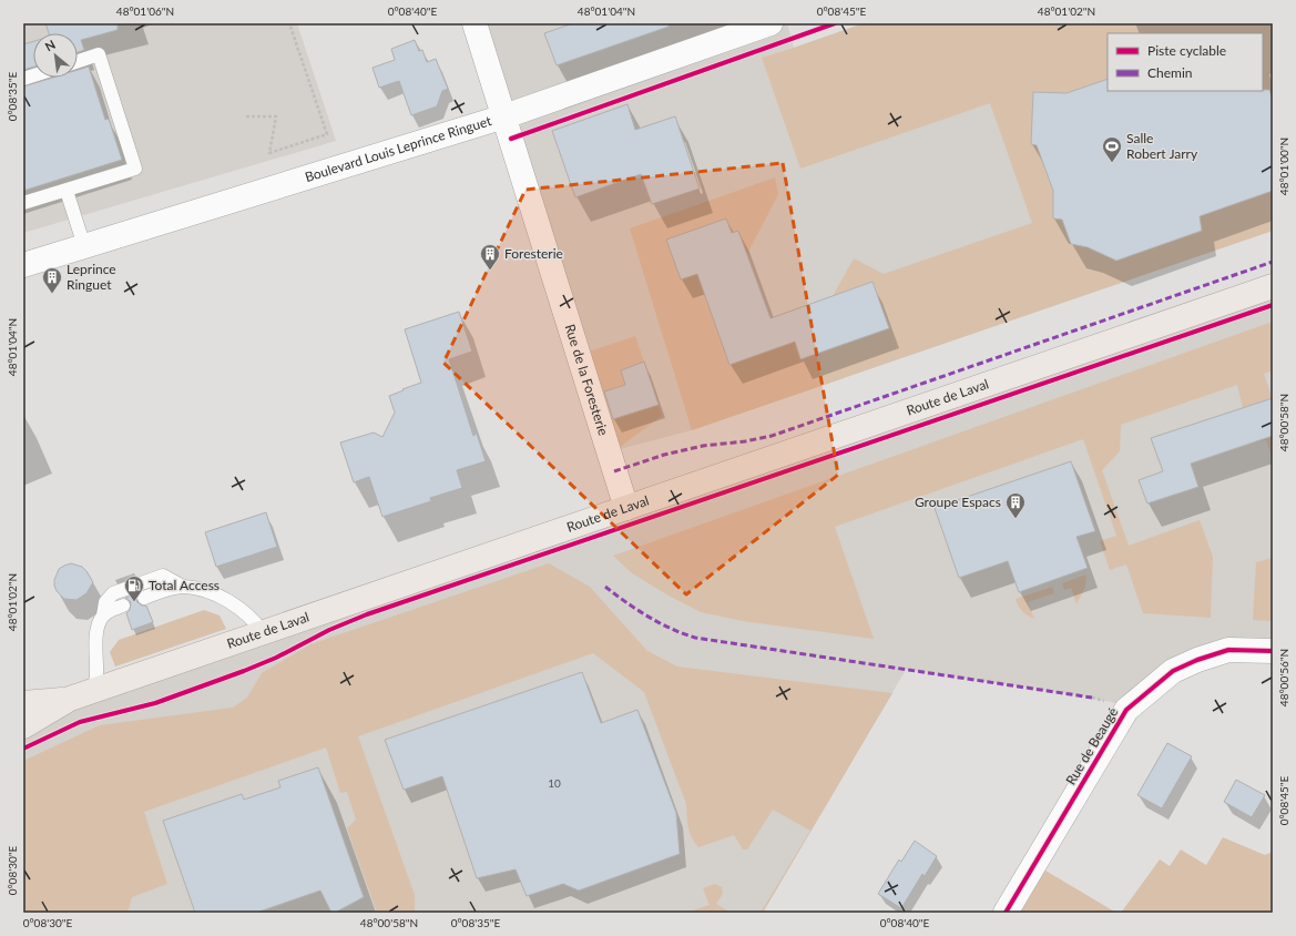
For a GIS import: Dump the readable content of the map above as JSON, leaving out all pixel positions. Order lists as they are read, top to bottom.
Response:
{
  "streets": {
    "main road": ["Route de Laval"],
    "street": ["Boulevard Louis Leprince Ringuet", "Rue de la Foresterie", "Rue de Beaugé"]
  },
  "crossings": [
    ["Boulevard Louis Leprince Ringuet", "Rue de la Foresterie"],
    ["Rue de la Foresterie", "Route de Laval"]
  ],
  "places": {
    "sports": ["Salle Robert Jarry"],
    "building": ["Foresterie", "Leprince Ringuet", "Groupe Espacs"],
    "fuel station": ["Total Access"]
  },
  "house_numbers": ["10"],
  "legend": ["Piste cyclable", "Chemin"],
  "north": "top left",
  "coordinates": [
    "48°01'06\"N",
    "0°08'40\"E",
    "48°01'04\"N",
    "0°08'45\"E",
    "48°01'02\"N",
    "0°08'35\"E",
    "48°01'00\"N",
    "48°00'58\"N",
    "48°00'56\"N",
    "0°08'30\"E"
  ]
}
